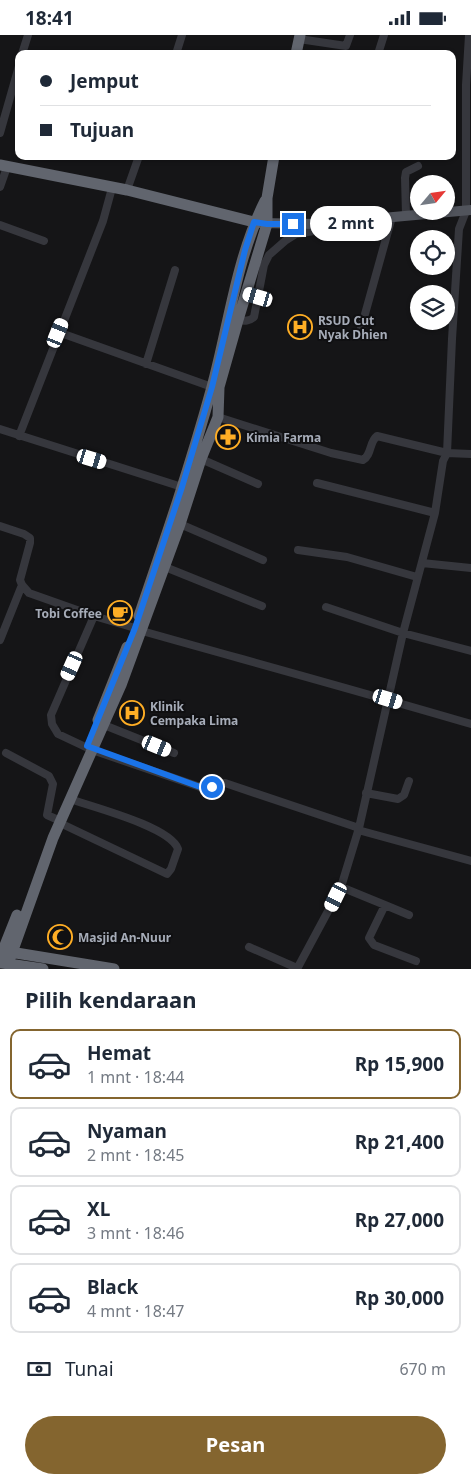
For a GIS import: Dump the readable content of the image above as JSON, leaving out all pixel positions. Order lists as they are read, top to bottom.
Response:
{
  "places": {
    "hospital": ["RSUD Cut Nyak Dhien", "Klinik Cempaka Lima"],
    "pharmacy": ["Kimia Farma"],
    "cafe": ["Tobi Coffee"],
    "mosque": ["Masjid An-Nuur"]
  },
  "north": "top right",
  "page": {
    "status": "18:41",
    "banner": ["Jemput", "Tujuan"],
    "bubble": "2 mnt",
    "heading": "Pilih kendaraan",
    "list": [
      {
        "name": "Hemat",
        "note": "1 mnt · 18:44",
        "value": "Rp 15,900"
      },
      {
        "name": "Nyaman",
        "note": "2 mnt · 18:45",
        "value": "Rp 21,400"
      },
      {
        "name": "XL",
        "note": "3 mnt · 18:46",
        "value": "Rp 27,000"
      },
      {
        "name": "Black",
        "note": "4 mnt · 18:47",
        "value": "Rp 30,000"
      }
    ],
    "pay": ["Tunai", "670 m"],
    "buttons": "Pesan"
  }
}
